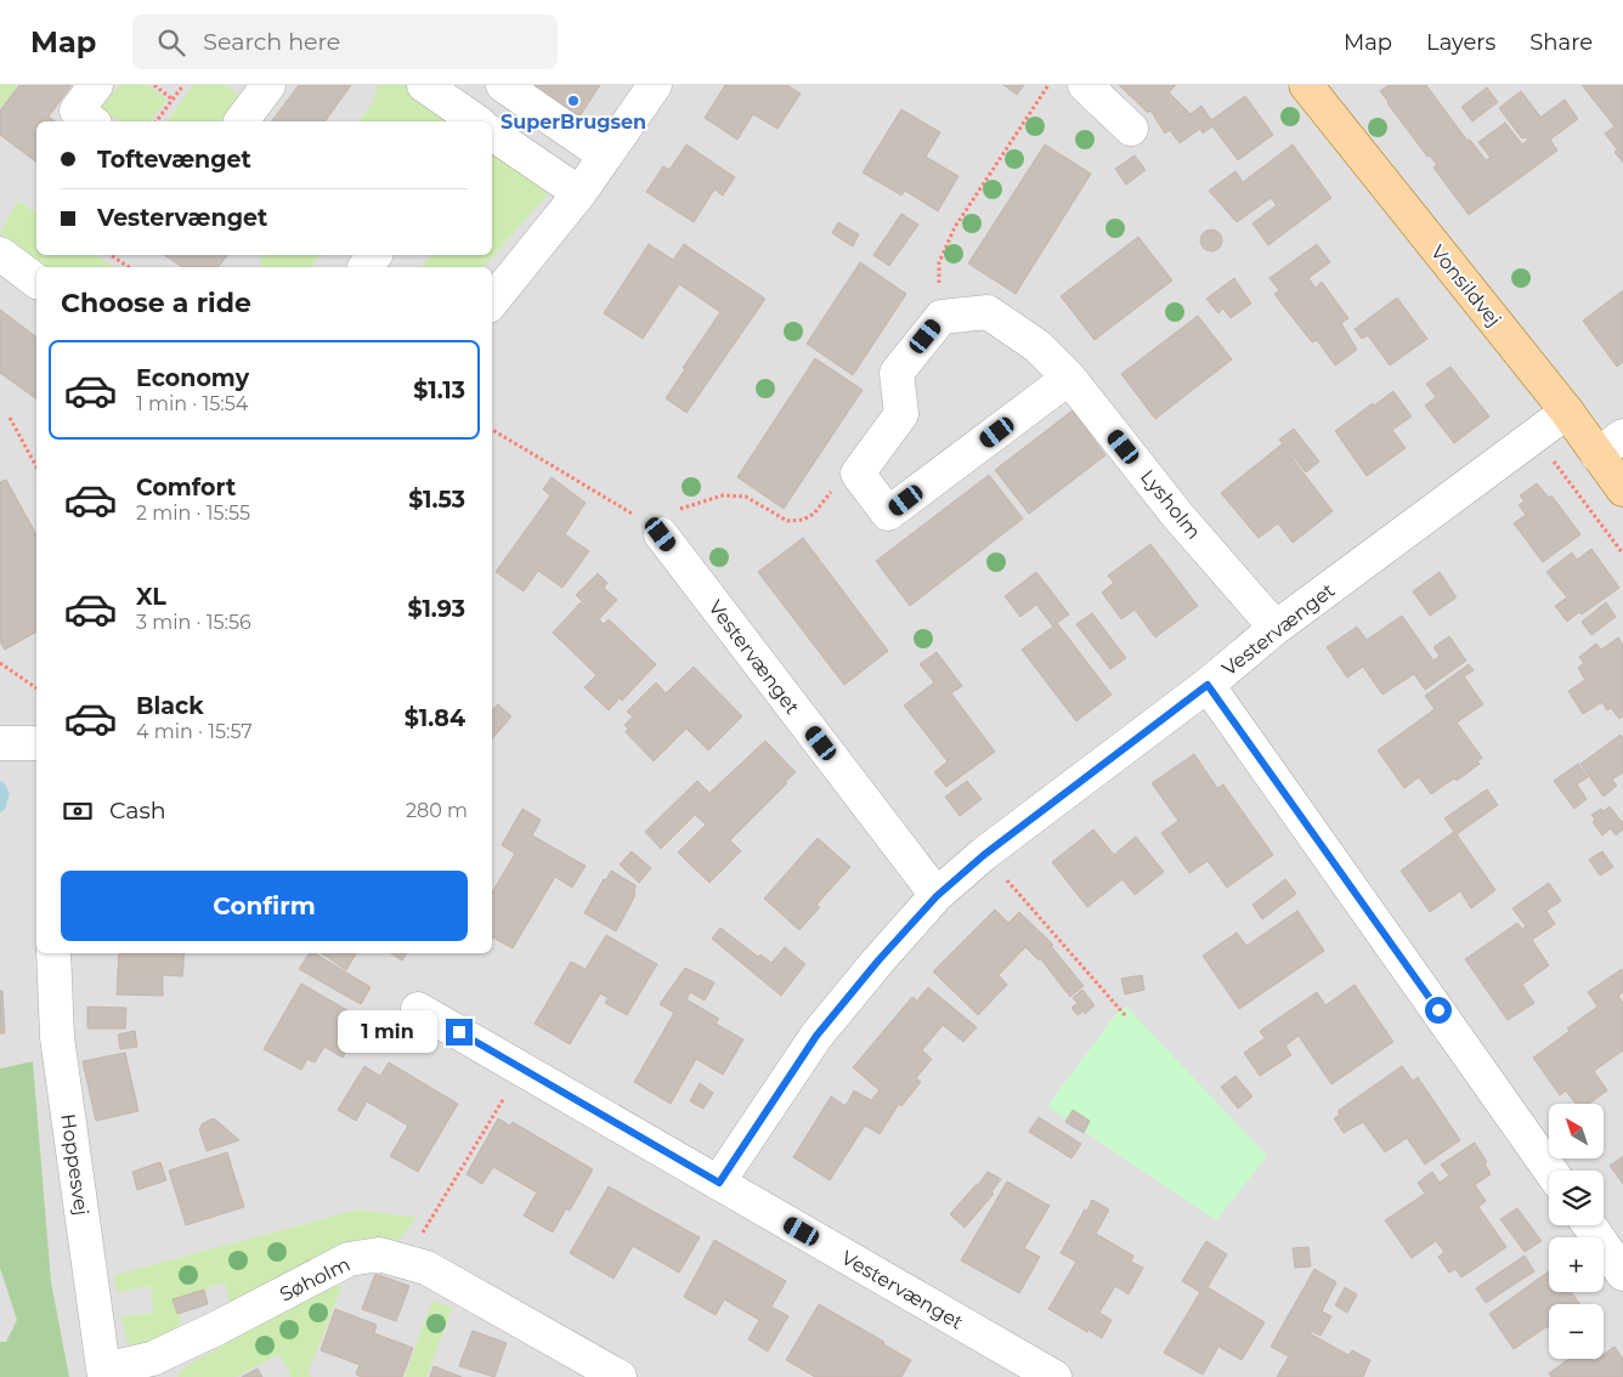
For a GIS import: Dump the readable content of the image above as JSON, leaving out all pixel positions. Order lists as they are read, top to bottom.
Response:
{
  "streets": {
    "main road": ["Vonsildvej"],
    "street": [
      "Lysholm",
      "Vestervænget",
      "Hoppesvej",
      "Søholm"
    ]
  },
  "crossings": [
    ["Vonsildvej", "Vestervænget"],
    ["Lysholm", "Vestervænget"],
    ["Hoppesvej", "Søholm"]
  ],
  "places": ["SuperBrugsen"],
  "north": "top left",
  "page": {
    "header": "Map",
    "search": "Search here",
    "nav": ["Map", "Layers", "Share"],
    "banner": ["Toftevænget", "Vestervænget"],
    "heading": "Choose a ride",
    "list": [
      {
        "name": "Economy",
        "note": "1 min · 15:54",
        "value": "$1.13"
      },
      {
        "name": "Comfort",
        "note": "2 min · 15:55",
        "value": "$1.53"
      },
      {
        "name": "XL",
        "note": "3 min · 15:56",
        "value": "$1.93"
      },
      {
        "name": "Black",
        "note": "4 min · 15:57",
        "value": "$1.84"
      }
    ],
    "pay": ["Cash", "280 m"],
    "buttons": "Confirm",
    "bubble": "1 min",
    "map_buttons": ["+", "−"]
  }
}
